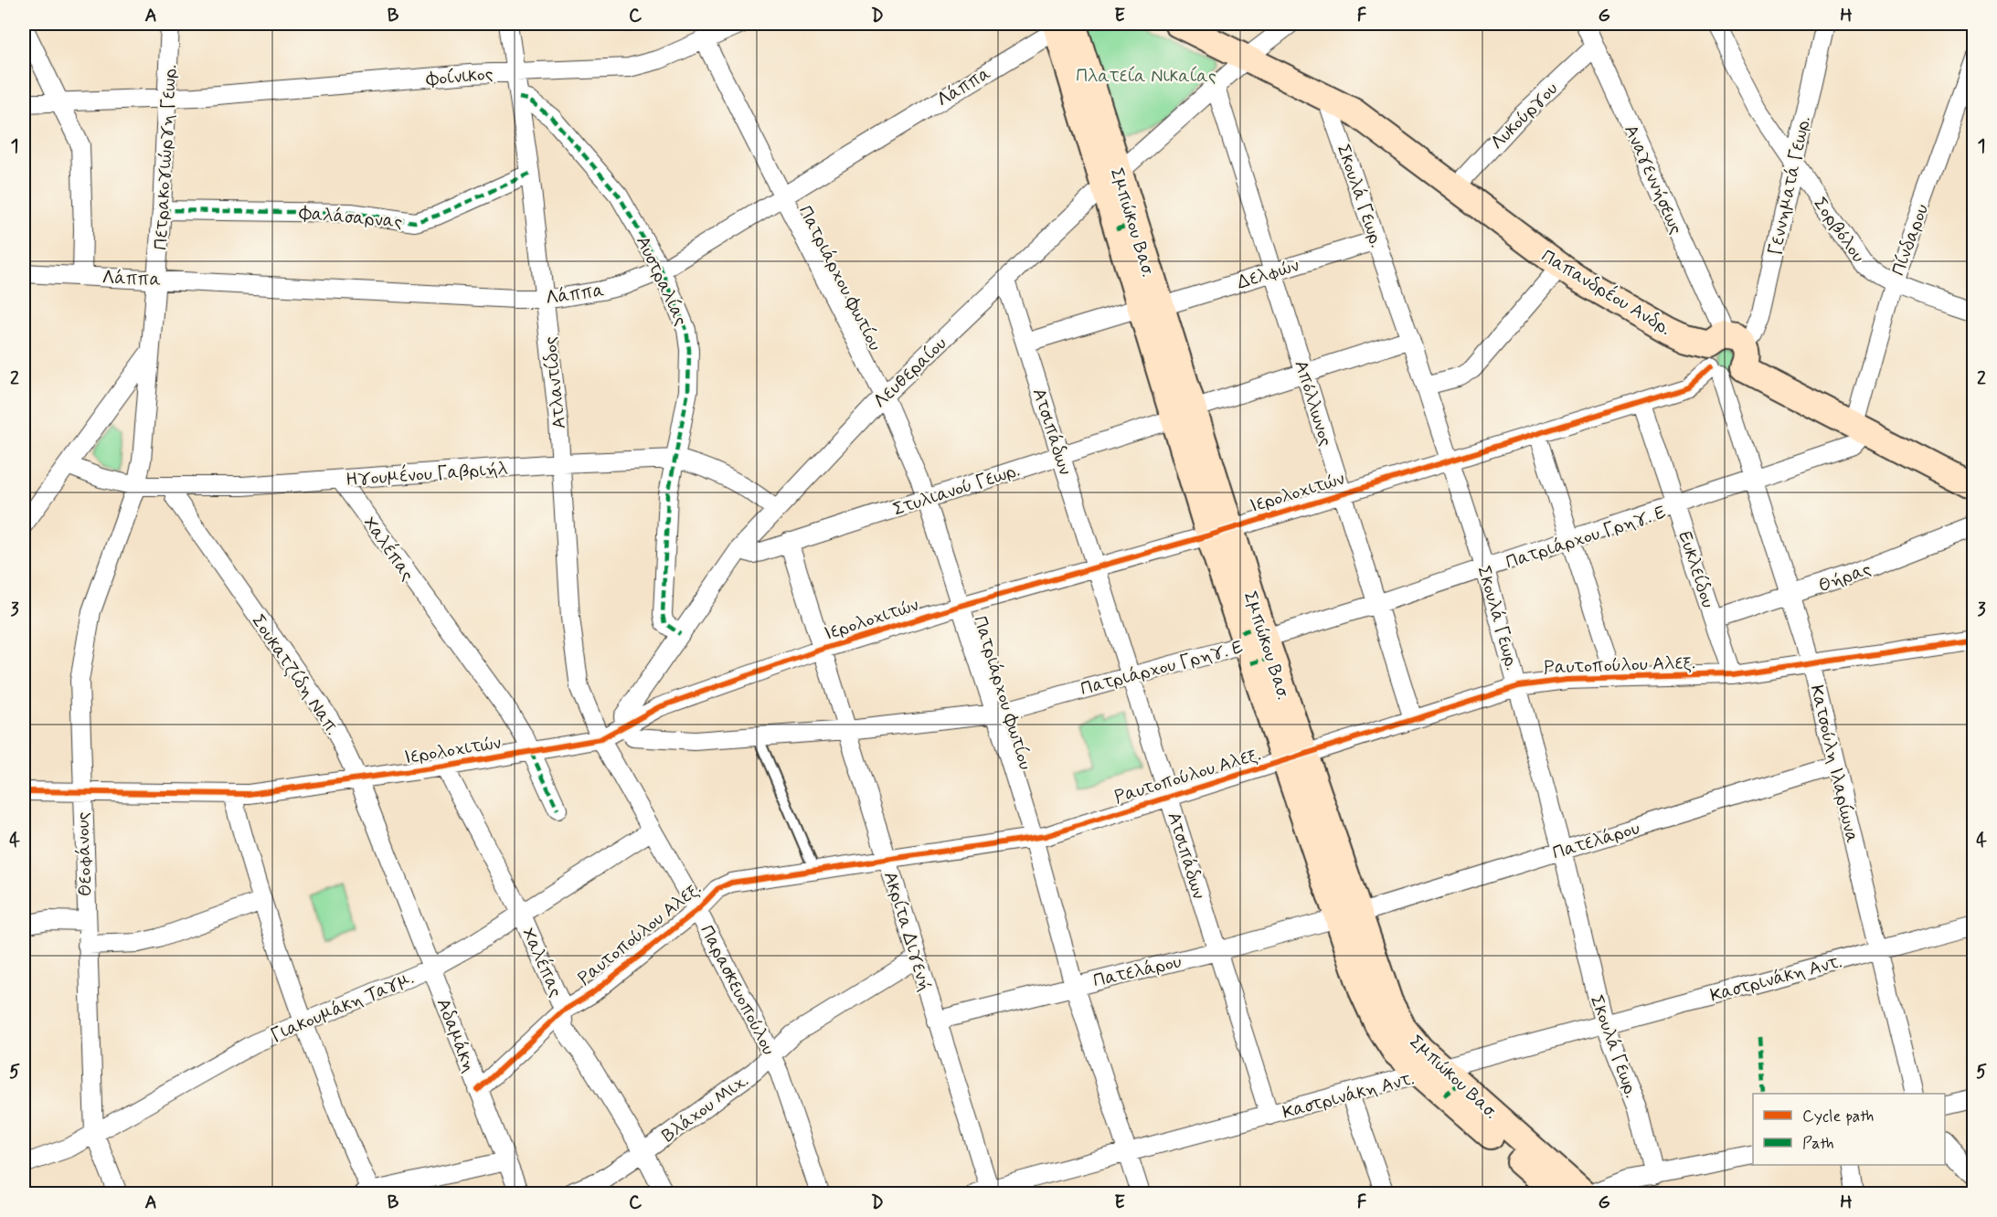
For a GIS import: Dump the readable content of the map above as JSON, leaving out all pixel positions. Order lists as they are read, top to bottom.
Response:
{
  "streets": {
    "main road": ["Σμπώκου Βασ.", "Παπανδρέου Ανδρ."],
    "street": [
      "Φοίνικος",
      "Λάππα",
      "Λυκούργου",
      "Πετρακογιώργη Γεωρ.",
      "Αναγεννήσεως",
      "Γεννηματά Γεωρ.",
      "Σκουλά Γεωρ.",
      "Φαλάσαρνας",
      "Σορβόλου",
      "Πίνδαρου",
      "Δελφών",
      "Πατριάρχου Φωτίου",
      "Αυστραλίας",
      "Λευθεραίου",
      "Ατλαντίδος",
      "Απόλλωνος",
      "Ατσιπάδων",
      "Ηγουμένου Γαβριήλ",
      "Στυλιανού Γεωρ.",
      "Ιερολοχιτών",
      "Πατριάρχου Γρηγ. Ε",
      "Χαλέπας",
      "Ευκλείδου",
      "Θήρας",
      "Ραυτοπούλου Αλεξ.",
      "Σουκατζίδη Ναπ.",
      "Κατσούλη Ιλαρίωνα",
      "Πατελάρου",
      "Θεοφάνους",
      "Ακρίτα Διγενή",
      "Καστρινάκη Αντ.",
      "Παρασκευοπούλου",
      "Γιακουμάκη Ταγμ.",
      "Αδαμάκη",
      "Βλάχου Μιχ."
    ]
  },
  "crossings": [
    ["Φοίνικος", "Πετρακογιώργη Γεωρ."],
    ["Φοίνικος", "Πατριάρχου Φωτίου"],
    ["Φοίνικος", "Ατλαντίδος"],
    ["Λάππα", "Πετρακογιώργη Γεωρ."],
    ["Λάππα", "Σμπώκου Βασ."],
    ["Λάππα", "Πατριάρχου Φωτίου"],
    ["Λάππα", "Αυστραλίας"],
    ["Λάππα", "Ατλαντίδος"],
    ["Λυκούργου", "Αναγεννήσεως"],
    ["Λυκούργου", "Παπανδρέου Ανδρ."],
    ["Πετρακογιώργη Γεωρ.", "Φαλάσαρνας"],
    ["Πετρακογιώργη Γεωρ.", "Ηγουμένου Γαβριήλ"],
    ["Πετρακογιώργη Γεωρ.", "Θεοφάνους"],
    ["Αναγεννήσεως", "Γεννηματά Γεωρ."],
    ["Αναγεννήσεως", "Παπανδρέου Ανδρ."],
    ["Αναγεννήσεως", "Ιερολοχιτών"],
    ["Αναγεννήσεως", "Κατσούλη Ιλαρίωνα"],
    ["Γεννηματά Γεωρ.", "Σορβόλου"],
    ["Γεννηματά Γεωρ.", "Παπανδρέου Ανδρ."],
    ["Γεννηματά Γεωρ.", "Ιερολοχιτών"],
    ["Γεννηματά Γεωρ.", "Κατσούλη Ιλαρίωνα"],
    ["Σκουλά Γεωρ.", "Δελφών"],
    ["Σκουλά Γεωρ.", "Παπανδρέου Ανδρ."],
    ["Σκουλά Γεωρ.", "Στυλιανού Γεωρ."],
    ["Σκουλά Γεωρ.", "Ιερολοχιτών"],
    ["Σκουλά Γεωρ.", "Πατριάρχου Γρηγ. Ε"],
    ["Σκουλά Γεωρ.", "Ραυτοπούλου Αλεξ."],
    ["Σκουλά Γεωρ.", "Πατελάρου"],
    ["Σκουλά Γεωρ.", "Καστρινάκη Αντ."],
    ["Φαλάσαρνας", "Ατλαντίδος"],
    ["Σμπώκου Βασ.", "Δελφών"],
    ["Σμπώκου Βασ.", "Λευθεραίου"],
    ["Σμπώκου Βασ.", "Στυλιανού Γεωρ."],
    ["Σμπώκου Βασ.", "Ιερολοχιτών"],
    ["Σμπώκου Βασ.", "Πατριάρχου Γρηγ. Ε"],
    ["Σμπώκου Βασ.", "Ραυτοπούλου Αλεξ."],
    ["Σμπώκου Βασ.", "Πατελάρου"],
    ["Σμπώκου Βασ.", "Καστρινάκη Αντ."],
    ["Σορβόλου", "Πίνδαρου"],
    ["Πίνδαρου", "Παπανδρέου Ανδρ."],
    ["Πίνδαρου", "Πατριάρχου Γρηγ. Ε"],
    ["Δελφών", "Απόλλωνος"],
    ["Δελφών", "Ατσιπάδων"],
    ["Πατριάρχου Φωτίου", "Λευθεραίου"],
    ["Πατριάρχου Φωτίου", "Στυλιανού Γεωρ."],
    ["Πατριάρχου Φωτίου", "Ιερολοχιτών"],
    ["Πατριάρχου Φωτίου", "Πατριάρχου Γρηγ. Ε"],
    ["Πατριάρχου Φωτίου", "Ραυτοπούλου Αλεξ."],
    ["Πατριάρχου Φωτίου", "Πατελάρου"],
    ["Πατριάρχου Φωτίου", "Καστρινάκη Αντ."],
    ["Αυστραλίας", "Λευθεραίου"],
    ["Αυστραλίας", "Ατλαντίδος"],
    ["Αυστραλίας", "Ηγουμένου Γαβριήλ"],
    ["Παπανδρέου Ανδρ.", "Λευθεραίου"],
    ["Παπανδρέου Ανδρ.", "Ιερολοχιτών"],
    ["Παπανδρέου Ανδρ.", "Πατριάρχου Γρηγ. Ε"],
    ["Παπανδρέου Ανδρ.", "Κατσούλη Ιλαρίωνα"],
    ["Λευθεραίου", "Απόλλωνος"],
    ["Λευθεραίου", "Ατσιπάδων"],
    ["Λευθεραίου", "Ηγουμένου Γαβριήλ"],
    ["Λευθεραίου", "Στυλιανού Γεωρ."],
    ["Λευθεραίου", "Ιερολοχιτών"],
    ["Λευθεραίου", "Πατριάρχου Γρηγ. Ε"],
    ["Ατλαντίδος", "Ηγουμένου Γαβριήλ"],
    ["Ατλαντίδος", "Ιερολοχιτών"],
    ["Ατλαντίδος", "Παρασκευοπούλου"],
    ["Απόλλωνος", "Στυλιανού Γεωρ."],
    ["Απόλλωνος", "Ιερολοχιτών"],
    ["Απόλλωνος", "Πατριάρχου Γρηγ. Ε"],
    ["Απόλλωνος", "Ραυτοπούλου Αλεξ."],
    ["Ατσιπάδων", "Στυλιανού Γεωρ."],
    ["Ατσιπάδων", "Ιερολοχιτών"],
    ["Ατσιπάδων", "Πατριάρχου Γρηγ. Ε"],
    ["Ατσιπάδων", "Ραυτοπούλου Αλεξ."],
    ["Ατσιπάδων", "Πατελάρου"],
    ["Ατσιπάδων", "Καστρινάκη Αντ."],
    ["Ηγουμένου Γαβριήλ", "Χαλέπας"],
    ["Ηγουμένου Γαβριήλ", "Σουκατζίδη Ναπ."],
    ["Ηγουμένου Γαβριήλ", "Θεοφάνους"],
    ["Στυλιανού Γεωρ.", "Ακρίτα Διγενή"],
    ["Ιερολοχιτών", "Πατριάρχου Γρηγ. Ε"],
    ["Ιερολοχιτών", "Χαλέπας"],
    ["Ιερολοχιτών", "Ευκλείδου"],
    ["Ιερολοχιτών", "Σουκατζίδη Ναπ."],
    ["Ιερολοχιτών", "Κατσούλη Ιλαρίωνα"],
    ["Ιερολοχιτών", "Θεοφάνους"],
    ["Ιερολοχιτών", "Ακρίτα Διγενή"],
    ["Ιερολοχιτών", "Παρασκευοπούλου"],
    ["Πατριάρχου Γρηγ. Ε", "Ευκλείδου"],
    ["Πατριάρχου Γρηγ. Ε", "Κατσούλη Ιλαρίωνα"],
    ["Πατριάρχου Γρηγ. Ε", "Ακρίτα Διγενή"],
    ["Χαλέπας", "Ραυτοπούλου Αλεξ."],
    ["Χαλέπας", "Γιακουμάκη Ταγμ."],
    ["Χαλέπας", "Βλάχου Μιχ."],
    ["Ευκλείδου", "Θήρας"],
    ["Ευκλείδου", "Ραυτοπούλου Αλεξ."],
    ["Θήρας", "Κατσούλη Ιλαρίωνα"],
    ["Ραυτοπούλου Αλεξ.", "Κατσούλη Ιλαρίωνα"],
    ["Ραυτοπούλου Αλεξ.", "Ακρίτα Διγενή"],
    ["Ραυτοπούλου Αλεξ.", "Παρασκευοπούλου"],
    ["Ραυτοπούλου Αλεξ.", "Αδαμάκη"],
    ["Σουκατζίδη Ναπ.", "Γιακουμάκη Ταγμ."],
    ["Σουκατζίδη Ναπ.", "Αδαμάκη"],
    ["Κατσούλη Ιλαρίωνα", "Πατελάρου"],
    ["Κατσούλη Ιλαρίωνα", "Καστρινάκη Αντ."],
    ["Πατελάρου", "Ακρίτα Διγενή"],
    ["Θεοφάνους", "Γιακουμάκη Ταγμ."],
    ["Ακρίτα Διγενή", "Καστρινάκη Αντ."],
    ["Ακρίτα Διγενή", "Βλάχου Μιχ."],
    ["Παρασκευοπούλου", "Γιακουμάκη Ταγμ."],
    ["Παρασκευοπούλου", "Βλάχου Μιχ."],
    ["Γιακουμάκη Ταγμ.", "Αδαμάκη"]
  ],
  "parks": ["Πλατεία Νικαίας"],
  "legend": ["Cycle path", "Path"],
  "grid": {
    "columns": [
      "A",
      "B",
      "C",
      "D",
      "E",
      "F",
      "G",
      "H"
    ],
    "rows": [
      "1",
      "2",
      "3",
      "4",
      "5"
    ]
  }
}
